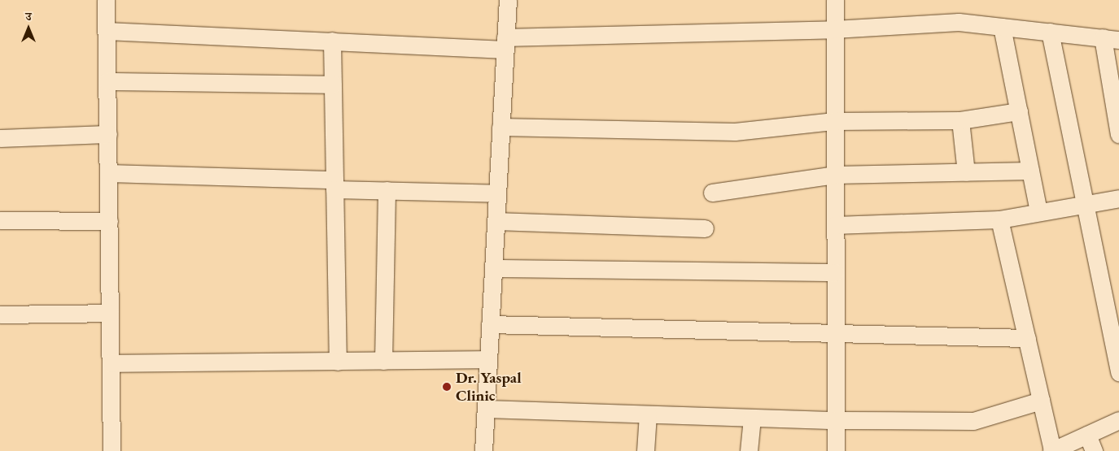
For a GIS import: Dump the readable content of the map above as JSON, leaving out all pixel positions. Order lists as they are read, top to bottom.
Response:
{
  "places": ["Dr. Yaspal Clinic"],
  "north": "top"
}
